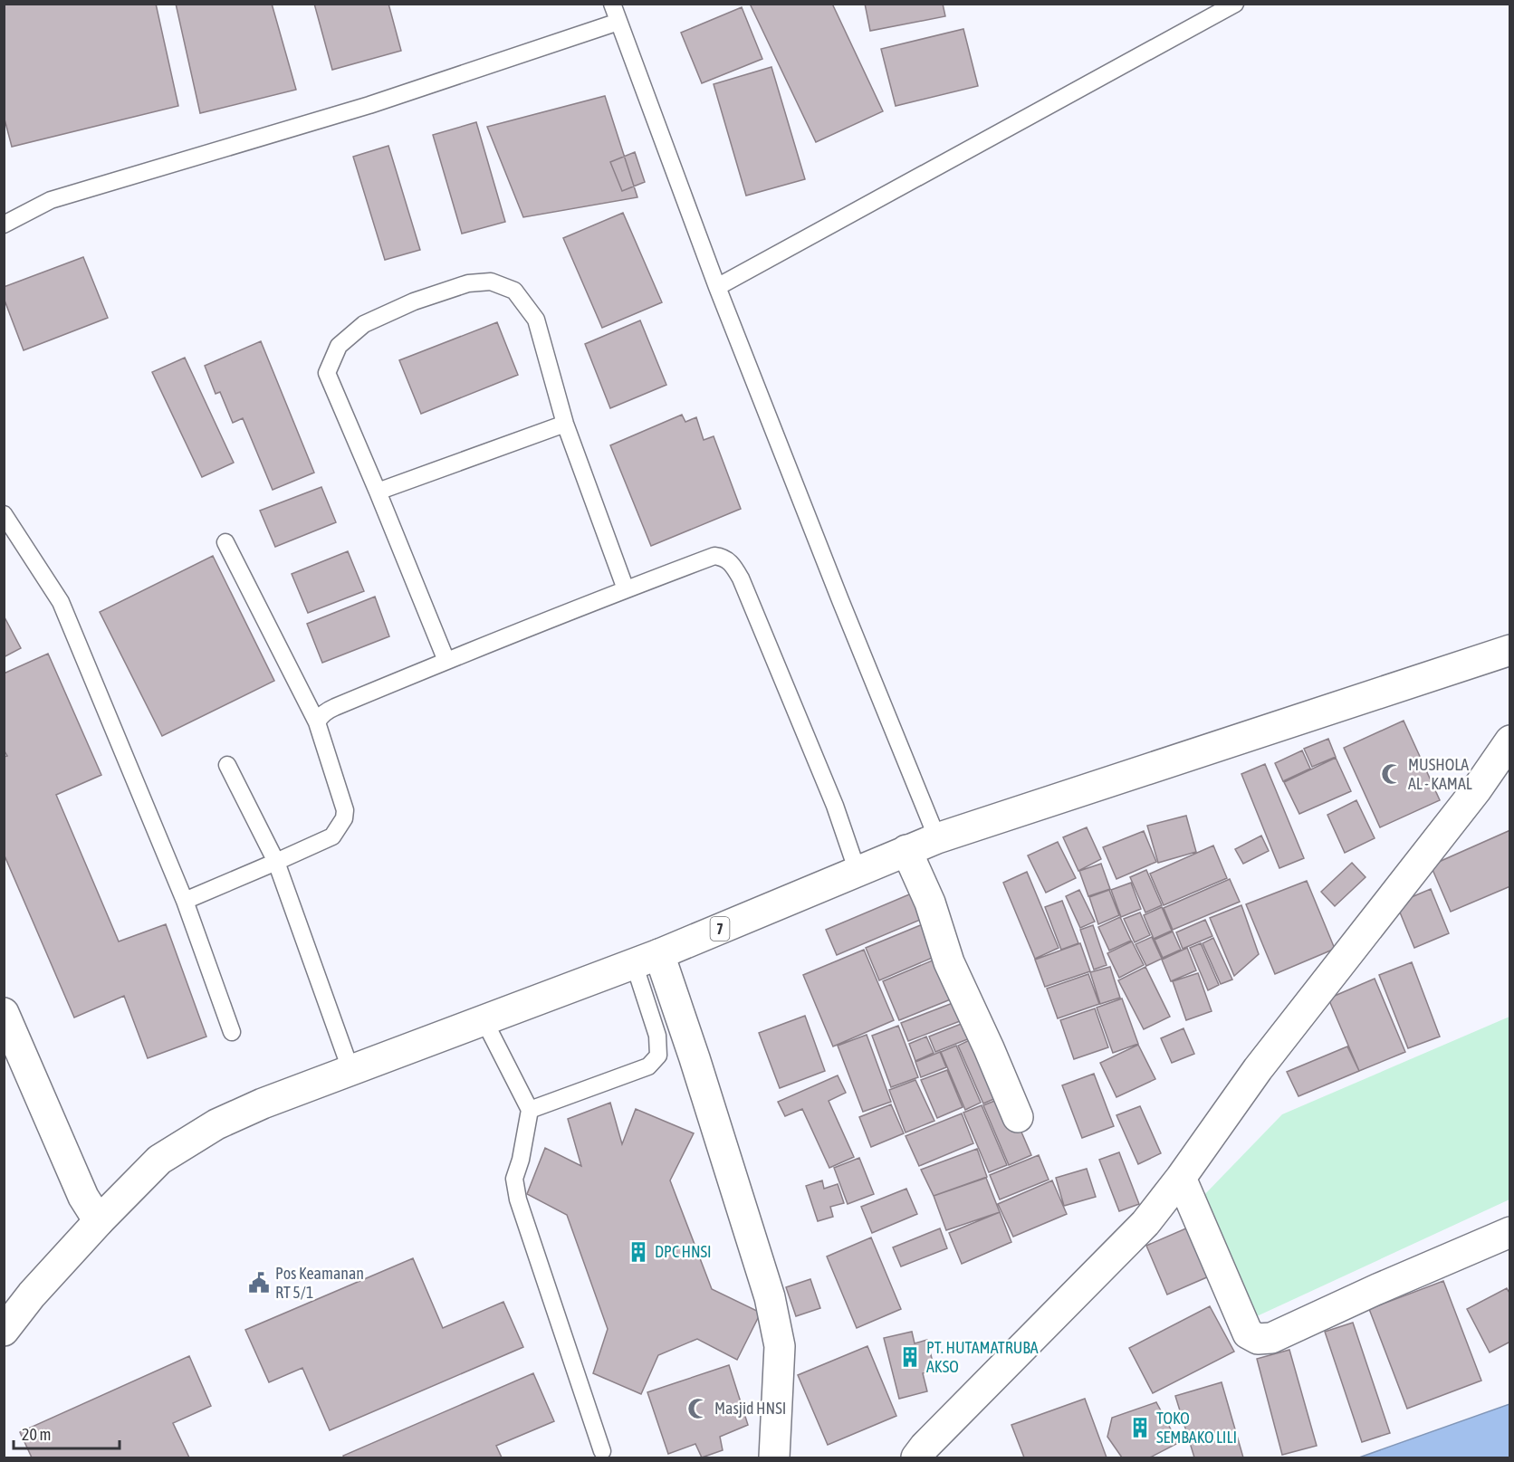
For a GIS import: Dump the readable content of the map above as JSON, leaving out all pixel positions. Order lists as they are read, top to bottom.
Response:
{
  "streets": {
    "main road": ["7"]
  },
  "places": {
    "mosque": ["MUSHOLA AL - KAMAL", "Masjid HNSI"],
    "building": ["DPC HNSI", "PT. HUTAMATRUBA AKSO", "TOKO SEMBAKO LILI"],
    "public building": ["Pos Keamanan RT 5/1"]
  },
  "scale_bar": "20 m"
}
